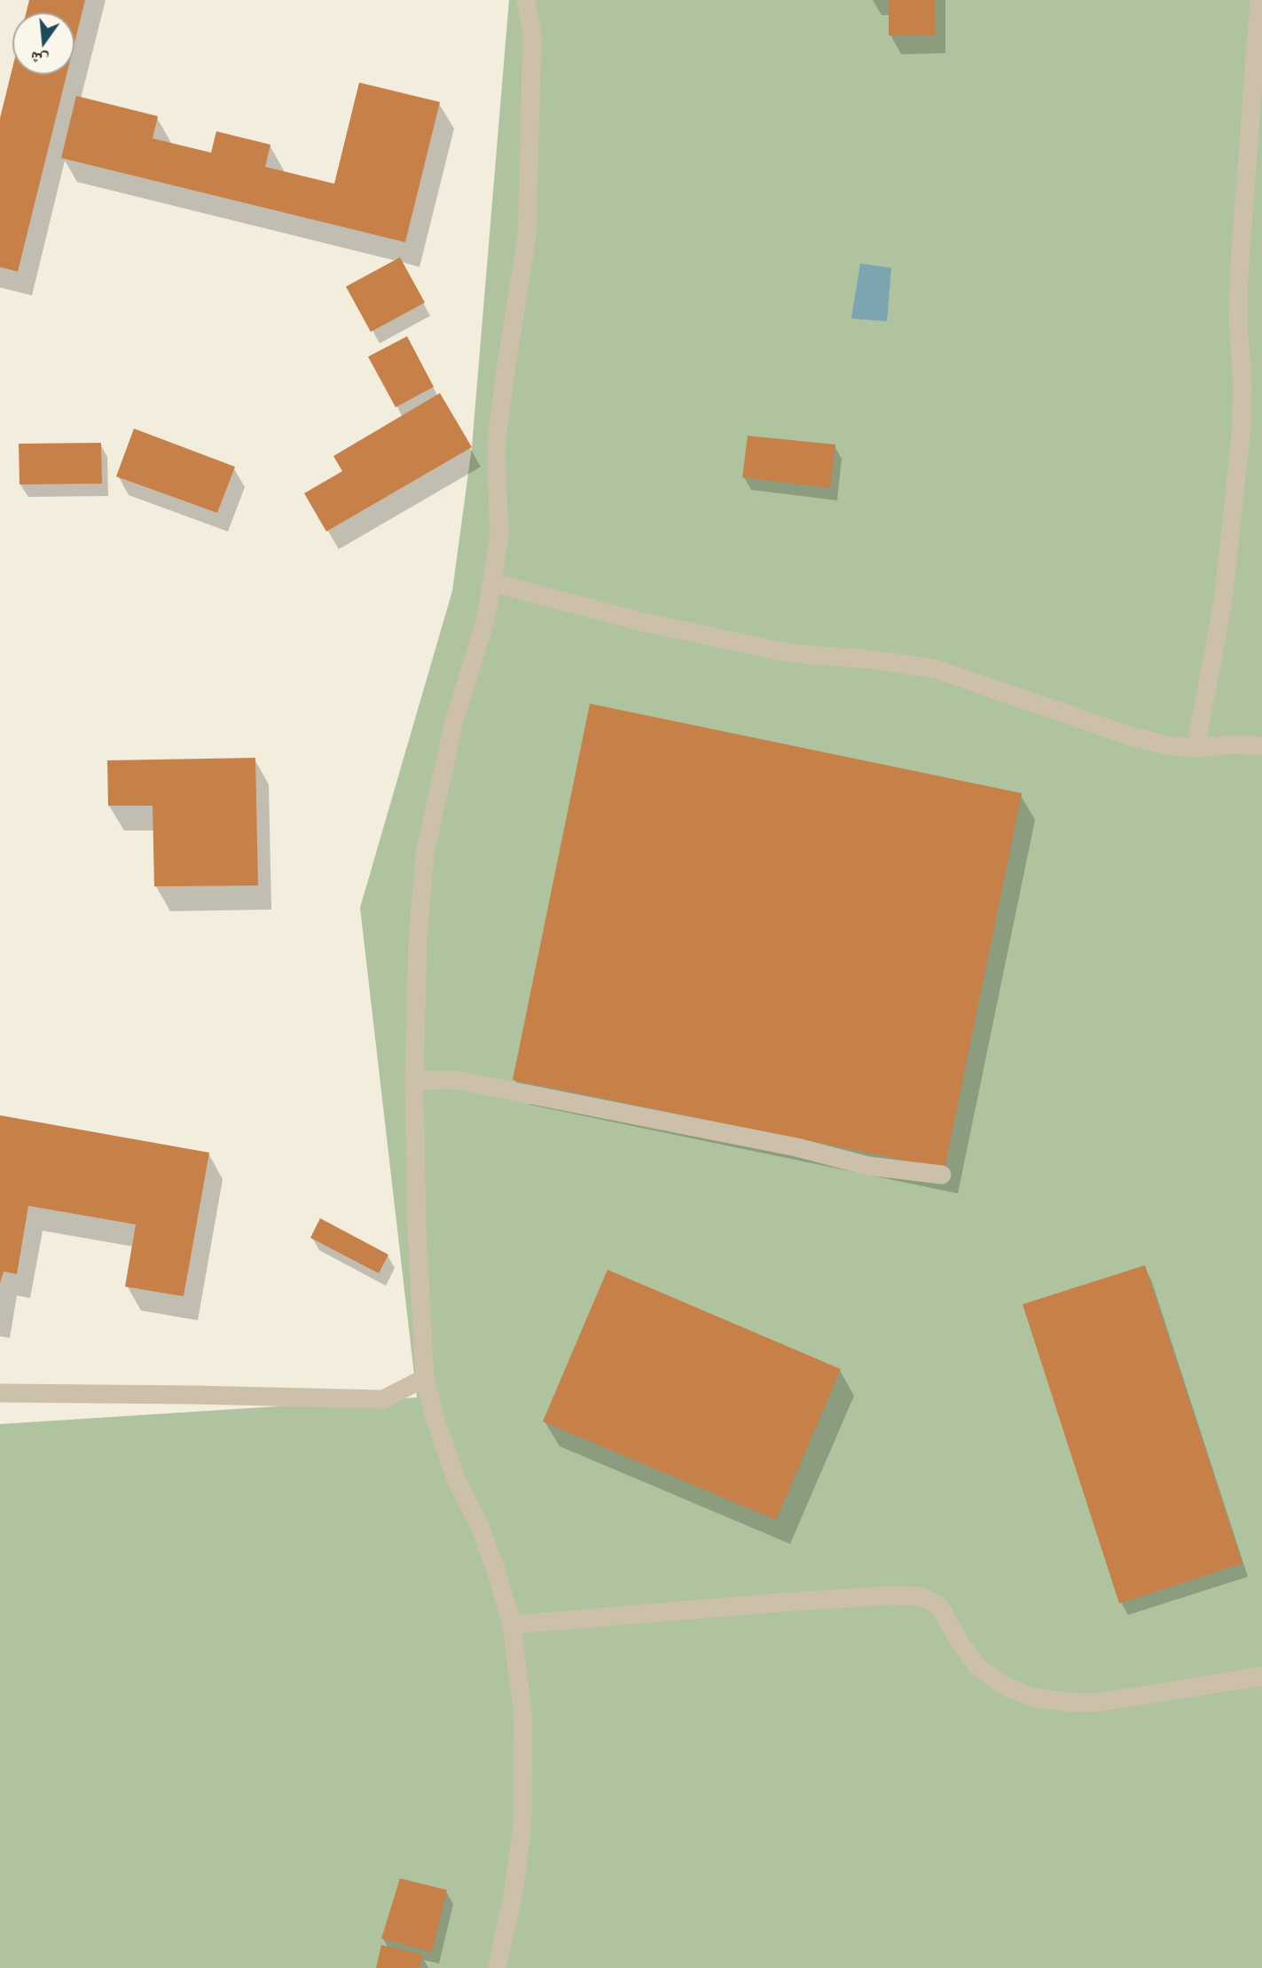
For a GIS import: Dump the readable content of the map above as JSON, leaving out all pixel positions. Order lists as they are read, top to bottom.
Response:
{
  "north": "bottom"
}
